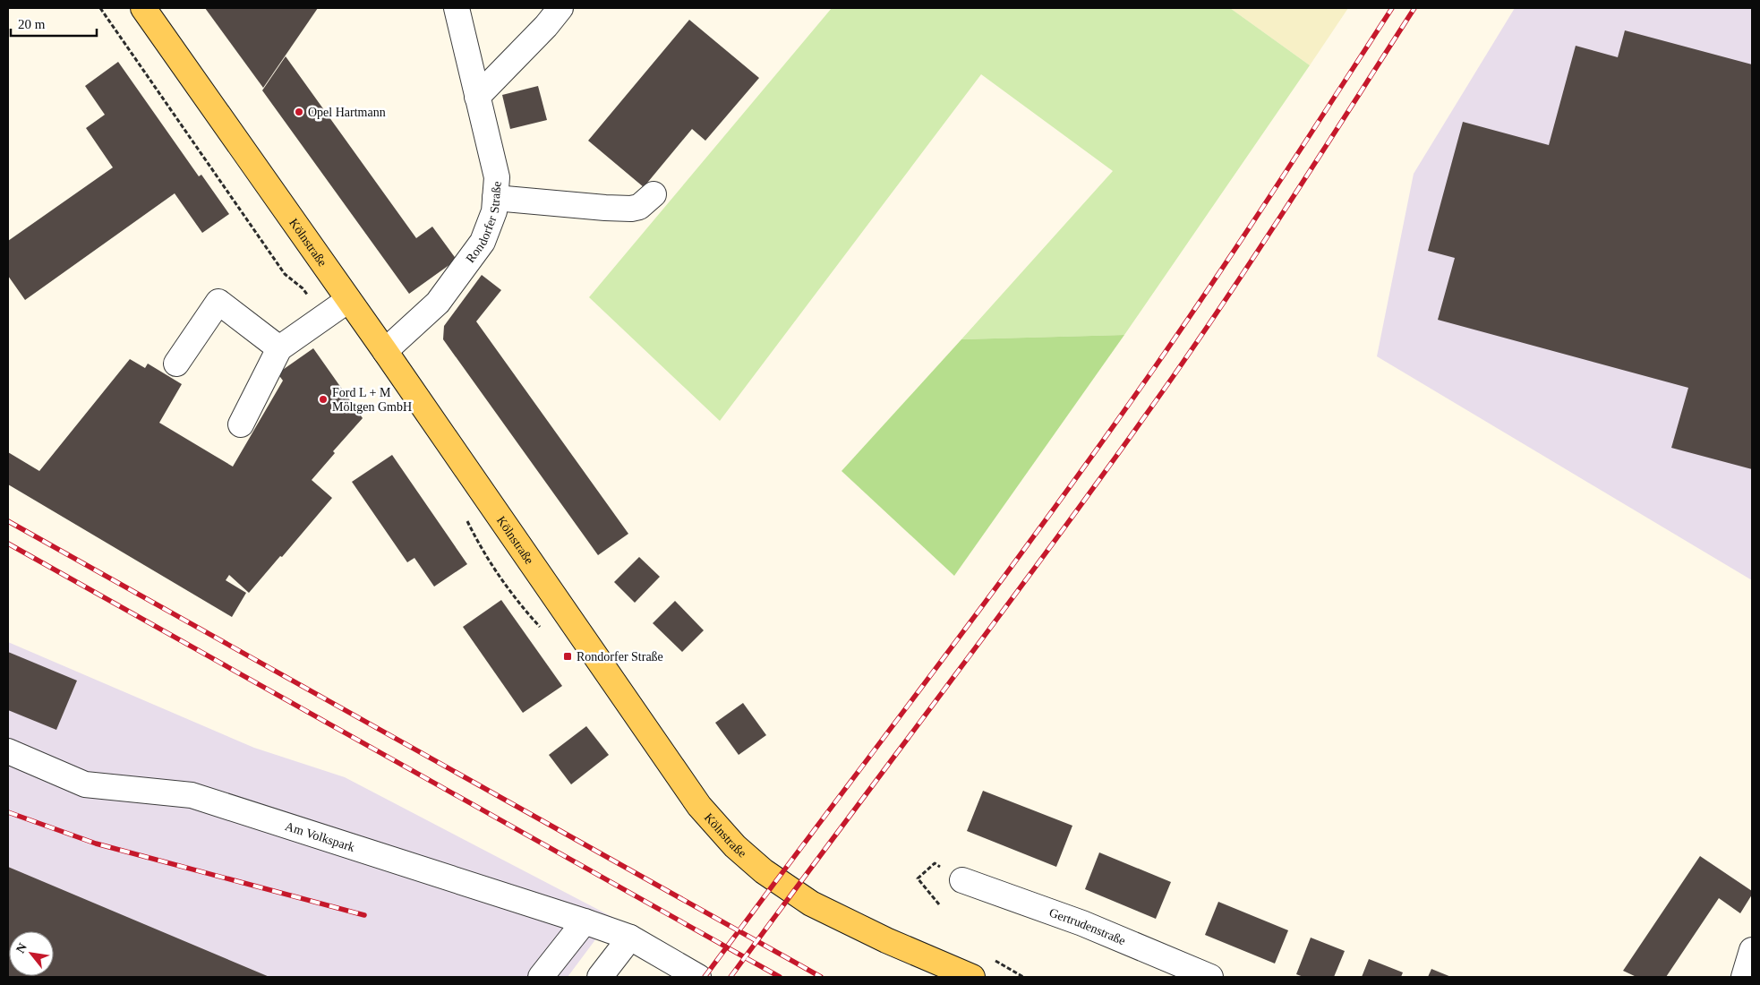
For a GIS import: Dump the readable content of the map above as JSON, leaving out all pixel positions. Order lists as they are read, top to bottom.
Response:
{
  "streets": {
    "main road": ["Kölnstraße"],
    "street": ["Rondorfer Straße", "Am Volkspark", "Gertrudenstraße"]
  },
  "crossings": [
    ["Rondorfer Straße", "Kölnstraße"]
  ],
  "places": {
    "other": ["Opel Hartmann", "Ford L + M Möltgen GmbH"],
    "transit": ["Rondorfer Straße"]
  },
  "scale_bar": "20 m",
  "north": "top left"
}
